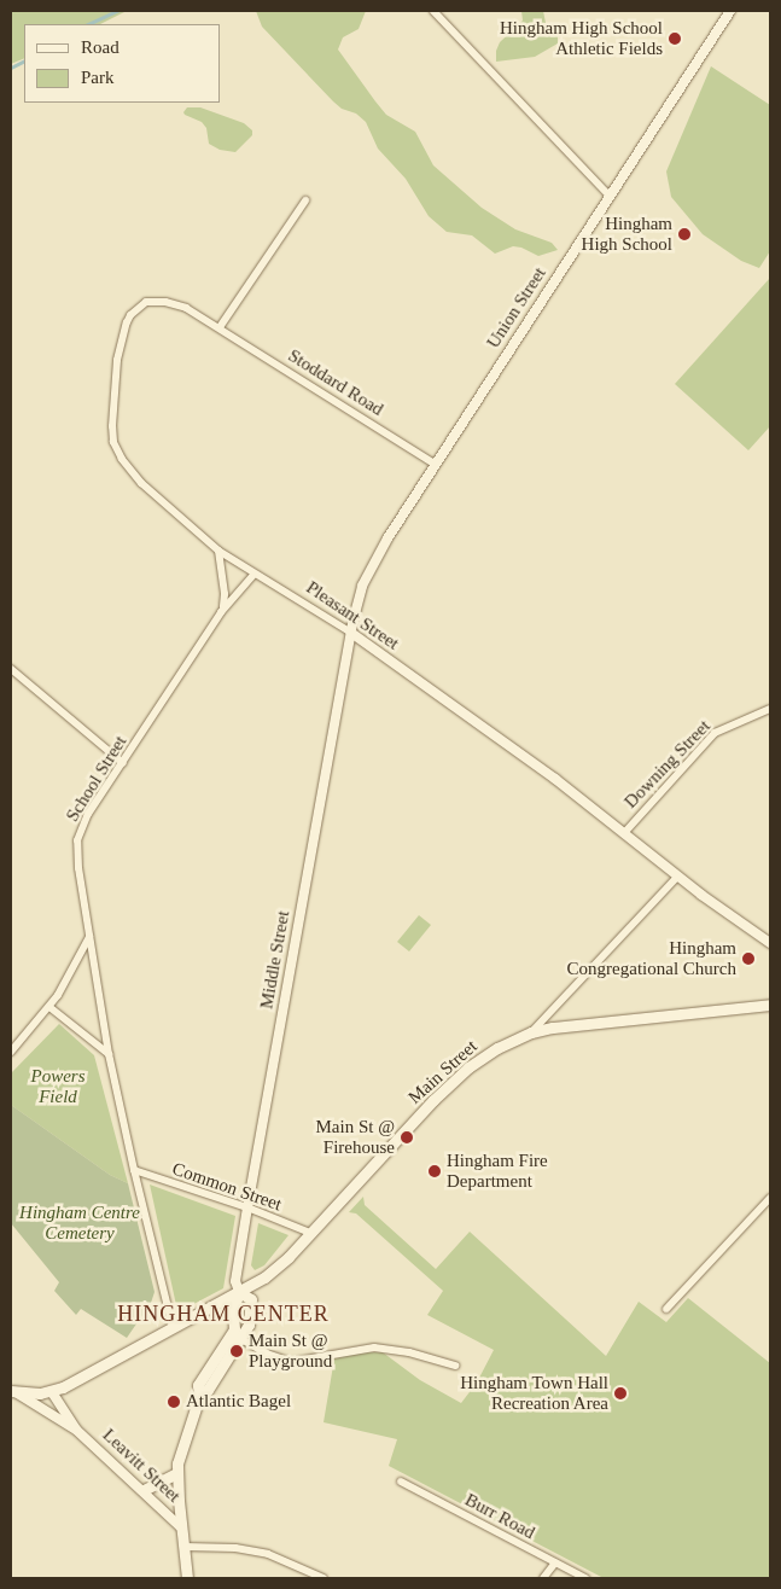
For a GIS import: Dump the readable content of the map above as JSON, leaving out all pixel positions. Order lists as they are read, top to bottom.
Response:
{
  "streets": {
    "main road": ["Main Street"],
    "street": [
      "Union Street",
      "Stoddard Road",
      "Pleasant Street",
      "Downing Street",
      "School Street",
      "Middle Street",
      "Common Street",
      "Leavitt Street",
      "Burr Road"
    ]
  },
  "crossings": [
    ["Union Street", "Stoddard Road"],
    ["Union Street", "Pleasant Street"],
    ["Union Street", "Middle Street"],
    ["Stoddard Road", "Pleasant Street"],
    ["Pleasant Street", "Downing Street"],
    ["Pleasant Street", "School Street"],
    ["Pleasant Street", "Middle Street"],
    ["School Street", "Main Street"],
    ["School Street", "Common Street"],
    ["Middle Street", "Main Street"],
    ["Middle Street", "Common Street"],
    ["Main Street", "Common Street"],
    ["Main Street", "Leavitt Street"]
  ],
  "districts": ["HINGHAM CENTER"],
  "parks": ["Powers Field", "Hingham Centre Cemetery"],
  "places": [
    "Hingham High School Athletic Fields",
    "Hingham High School",
    "Hingham Congregational Church",
    "Main St @ Firehouse",
    "Hingham Fire Department",
    "Main St @ Playground",
    "Hingham Town Hall Recreation Area",
    "Atlantic Bagel"
  ],
  "legend": ["Road", "Park"]
}
